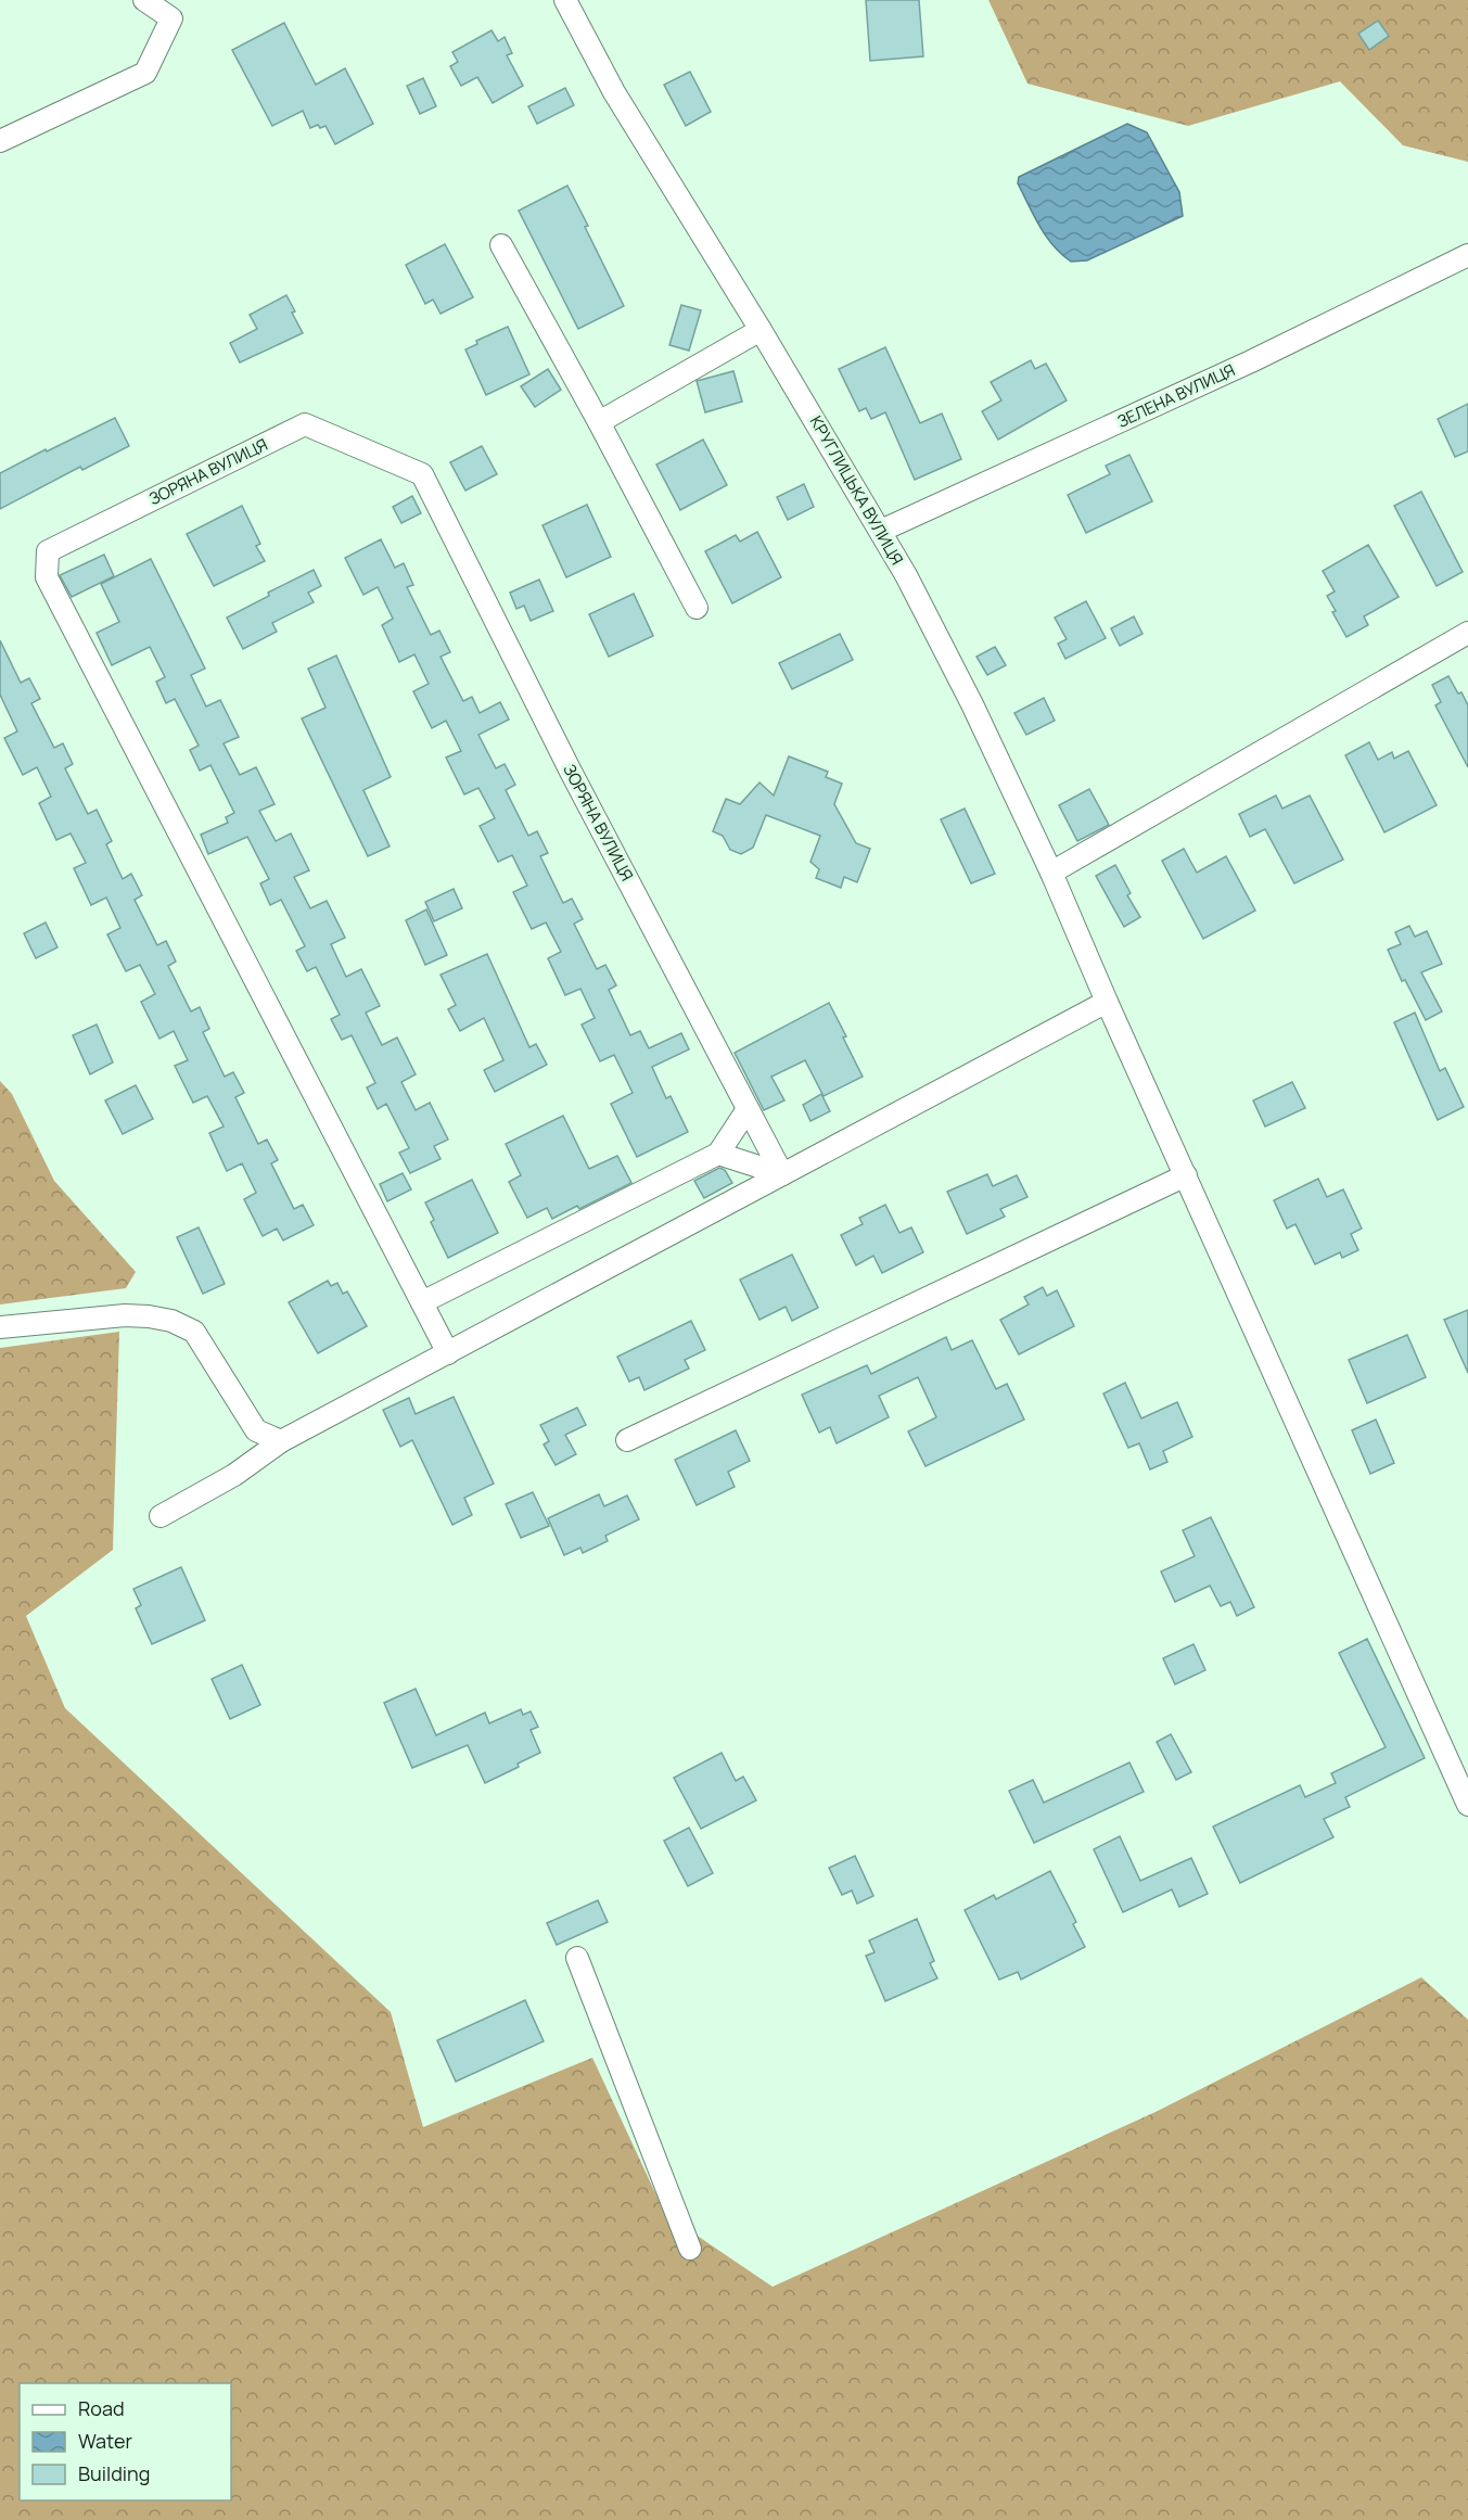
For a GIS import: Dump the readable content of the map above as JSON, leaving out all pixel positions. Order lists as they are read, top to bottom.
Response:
{
  "streets": {
    "street": ["ЗЕЛЕНА ВУЛИЦЯ", "ЗОРЯНА ВУЛИЦЯ", "КРУГЛИЦЬКА ВУЛИЦЯ"]
  },
  "crossings": [
    ["ЗЕЛЕНА ВУЛИЦЯ", "КРУГЛИЦЬКА ВУЛИЦЯ"]
  ],
  "legend": ["Road", "Water", "Building"]
}
